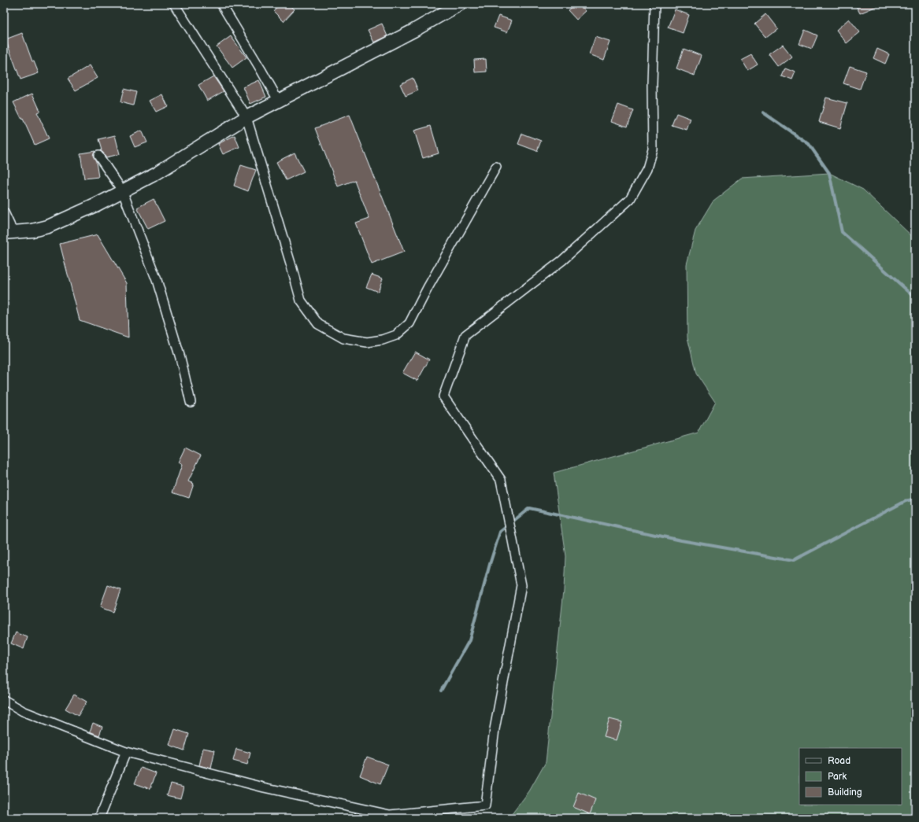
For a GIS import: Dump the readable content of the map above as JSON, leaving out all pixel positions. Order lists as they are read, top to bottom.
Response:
{
  "legend": ["Road", "Park", "Building"]
}
